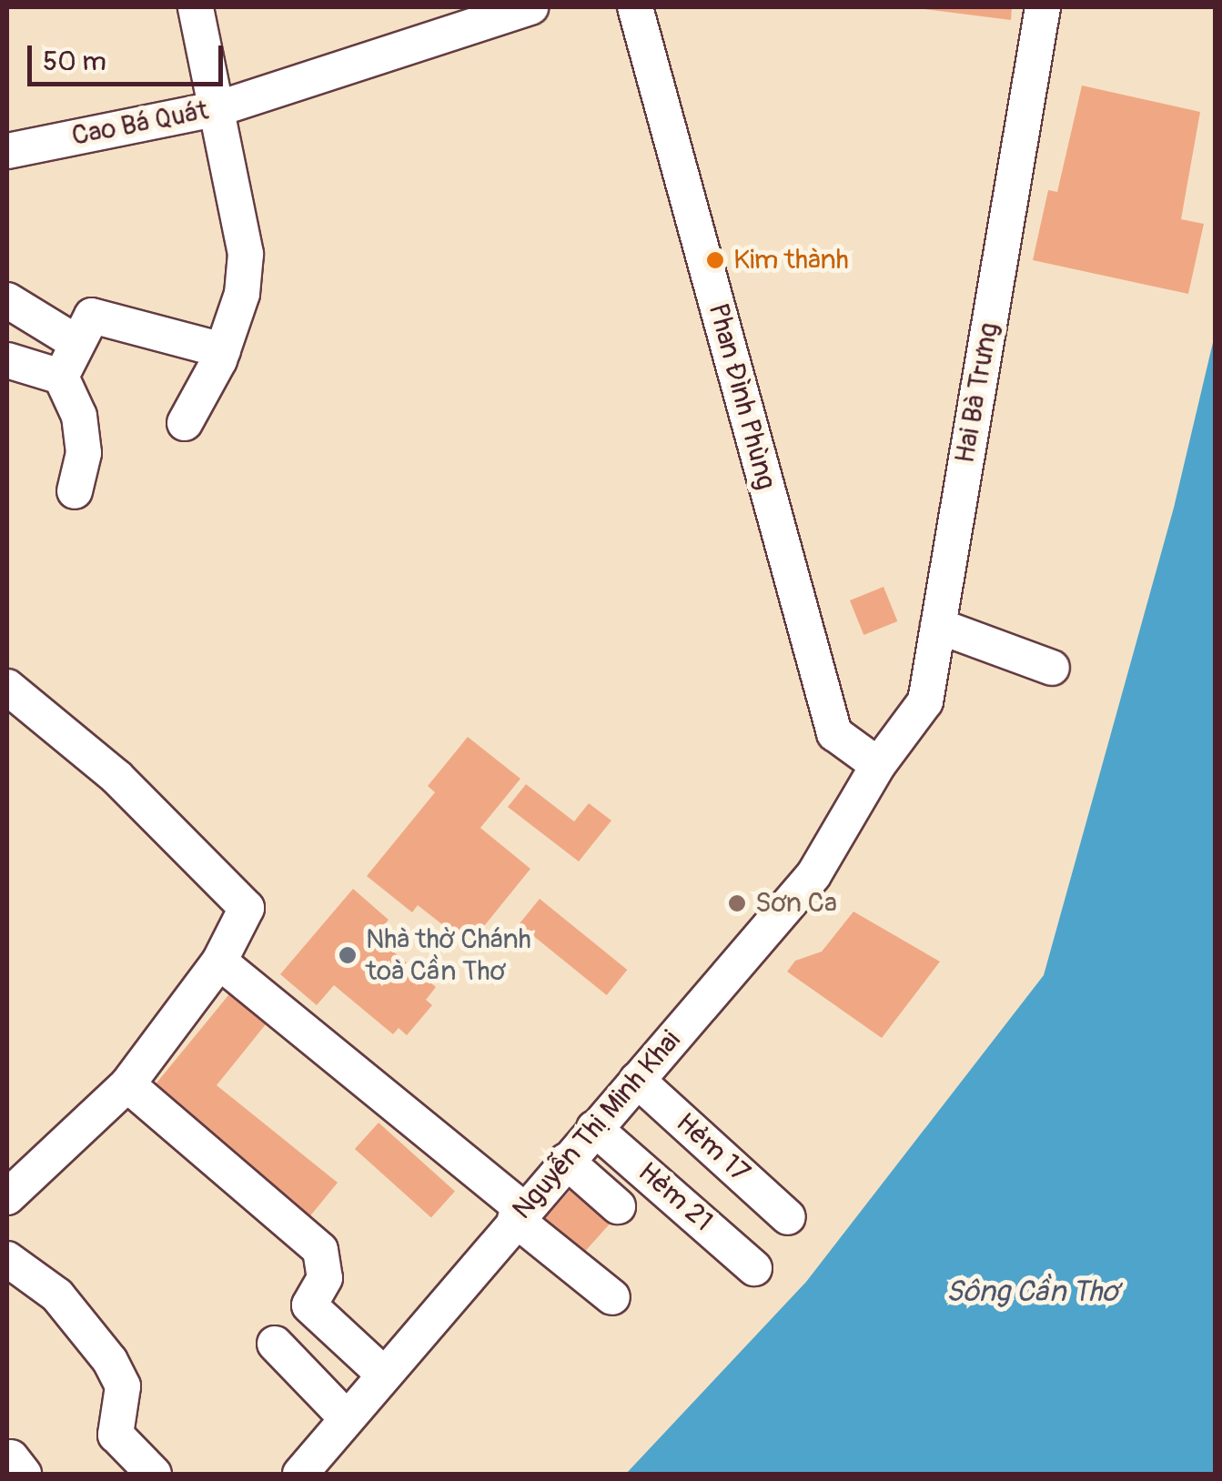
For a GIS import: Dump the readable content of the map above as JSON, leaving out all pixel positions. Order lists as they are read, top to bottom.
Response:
{
  "streets": {
    "street": [
      "Cao Bá Quát",
      "Hai Bà Trưng",
      "Phan Đình Phùng",
      "Nguyễn Thị Minh Khai",
      "Hẻm 17",
      "Hẻm 21"
    ]
  },
  "crossings": [
    ["Hai Bà Trưng", "Phan Đình Phùng"],
    ["Hai Bà Trưng", "Nguyễn Thị Minh Khai"],
    ["Phan Đình Phùng", "Nguyễn Thị Minh Khai"],
    ["Nguyễn Thị Minh Khai", "Hẻm 17"],
    ["Nguyễn Thị Minh Khai", "Hẻm 21"]
  ],
  "water": ["Sông Cần Thơ"],
  "places": ["Kim thành", "Sơn Ca", "Nhà thờ Chánh toà Cần Thơ"],
  "scale_bar": "50 m"
}
